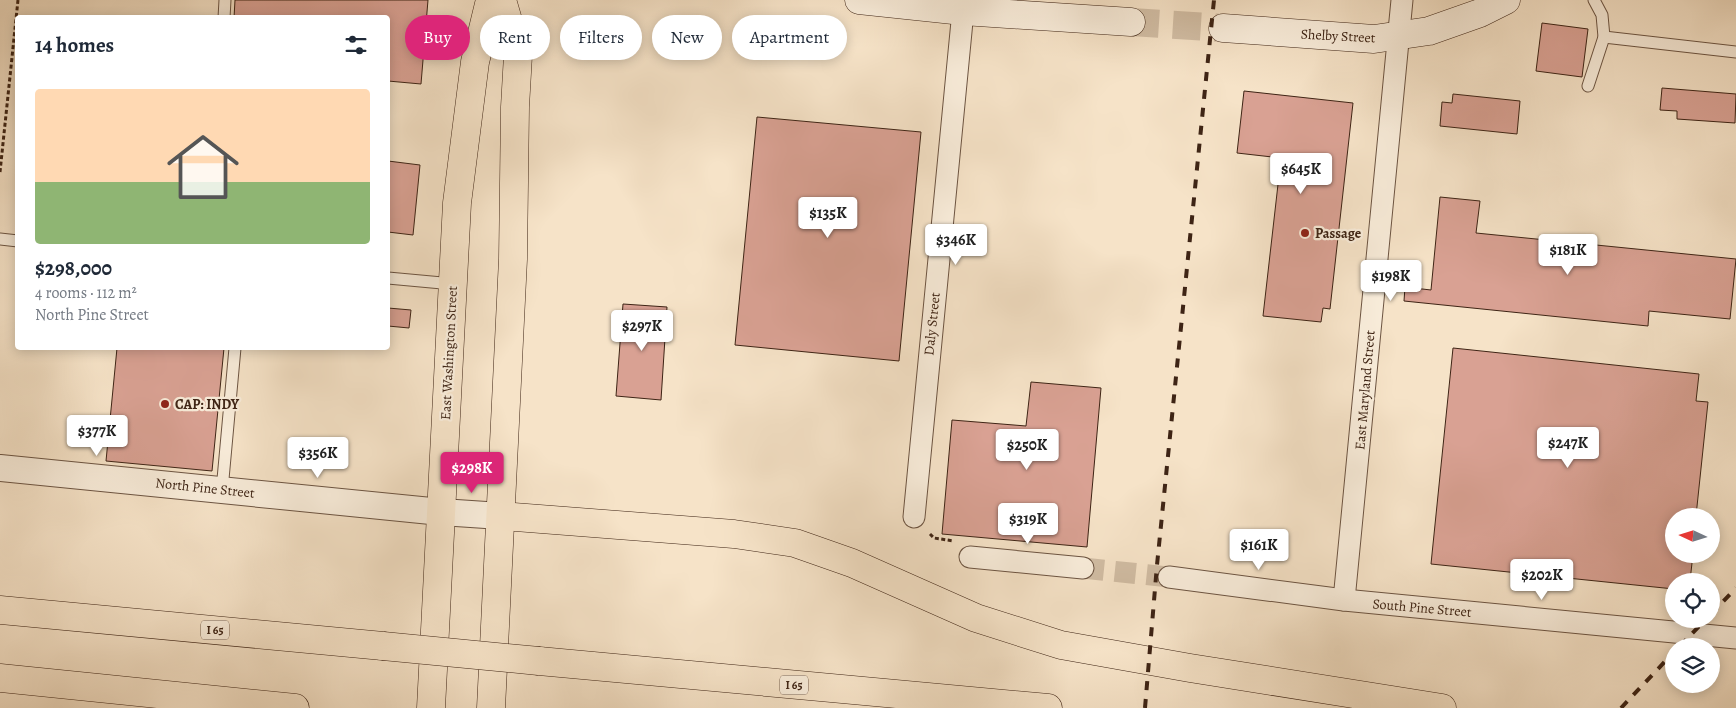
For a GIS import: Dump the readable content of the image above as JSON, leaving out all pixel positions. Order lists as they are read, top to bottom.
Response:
{
  "streets": {
    "main road": ["Shelby Street", "East Washington Street", "I 65"],
    "street": [
      "Daly Street",
      "East Maryland Street",
      "North Pine Street",
      "South Pine Street"
    ]
  },
  "crossings": [
    ["Shelby Street", "East Maryland Street"],
    ["East Washington Street", "North Pine Street"],
    ["East Maryland Street", "South Pine Street"]
  ],
  "places": ["Passage", "CAP: INDY"],
  "north": "left",
  "page": {
    "chip": [
      "Buy",
      "Rent",
      "Filters",
      "New",
      "Apartment"
    ],
    "heading": "14 homes",
    "list": [
      {
        "name": "$298,000",
        "note": "4 rooms · 112 m² · North Pine Street"
      }
    ],
    "price": [
      "$645K",
      "$135K",
      "$346K",
      "$181K",
      "$198K",
      "$297K",
      "$377K",
      "$247K",
      "$250K",
      "$356K",
      "$298K",
      "$319K",
      "$161K",
      "$202K"
    ]
  }
}
